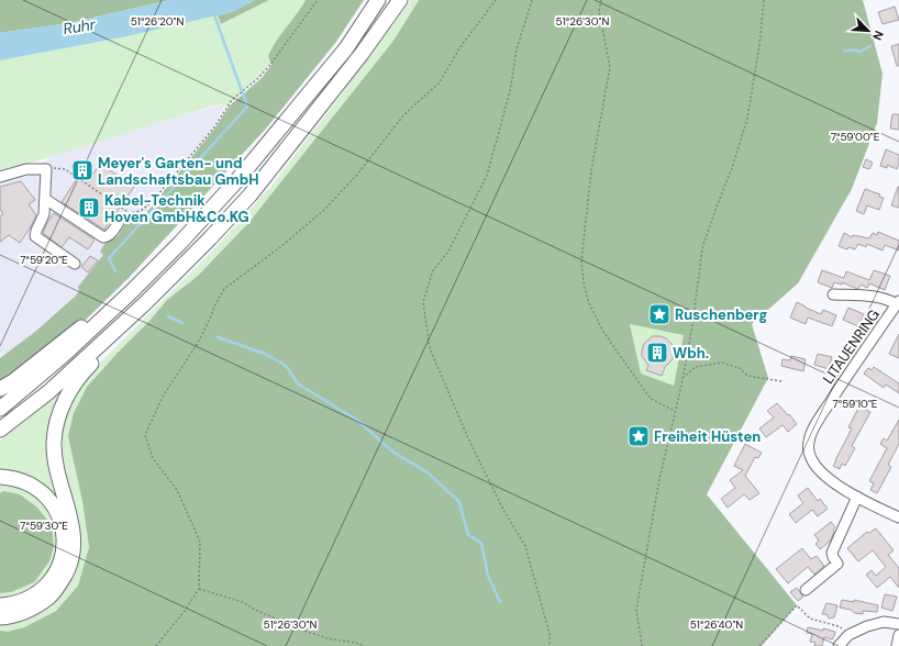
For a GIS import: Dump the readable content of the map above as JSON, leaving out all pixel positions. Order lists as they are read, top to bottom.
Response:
{
  "streets": {
    "street": ["LITAUENRING"]
  },
  "water": ["Ruhr"],
  "places": {
    "building": ["Meyer's Garten- und Landschaftsbau GmbH", "Kabel-Technik Hoven GmbH&Co.KG", "Wbh."],
    "place": ["Ruschenberg", "Freiheit Hüsten"]
  },
  "north": "bottom right",
  "coordinates": [
    "51°26'20\"N",
    "51°26'30\"N",
    "7°59'00\"E",
    "7°59'20\"E",
    "7°59'10\"E",
    "7°59'30\"E",
    "51°26'40\"N"
  ]
}
